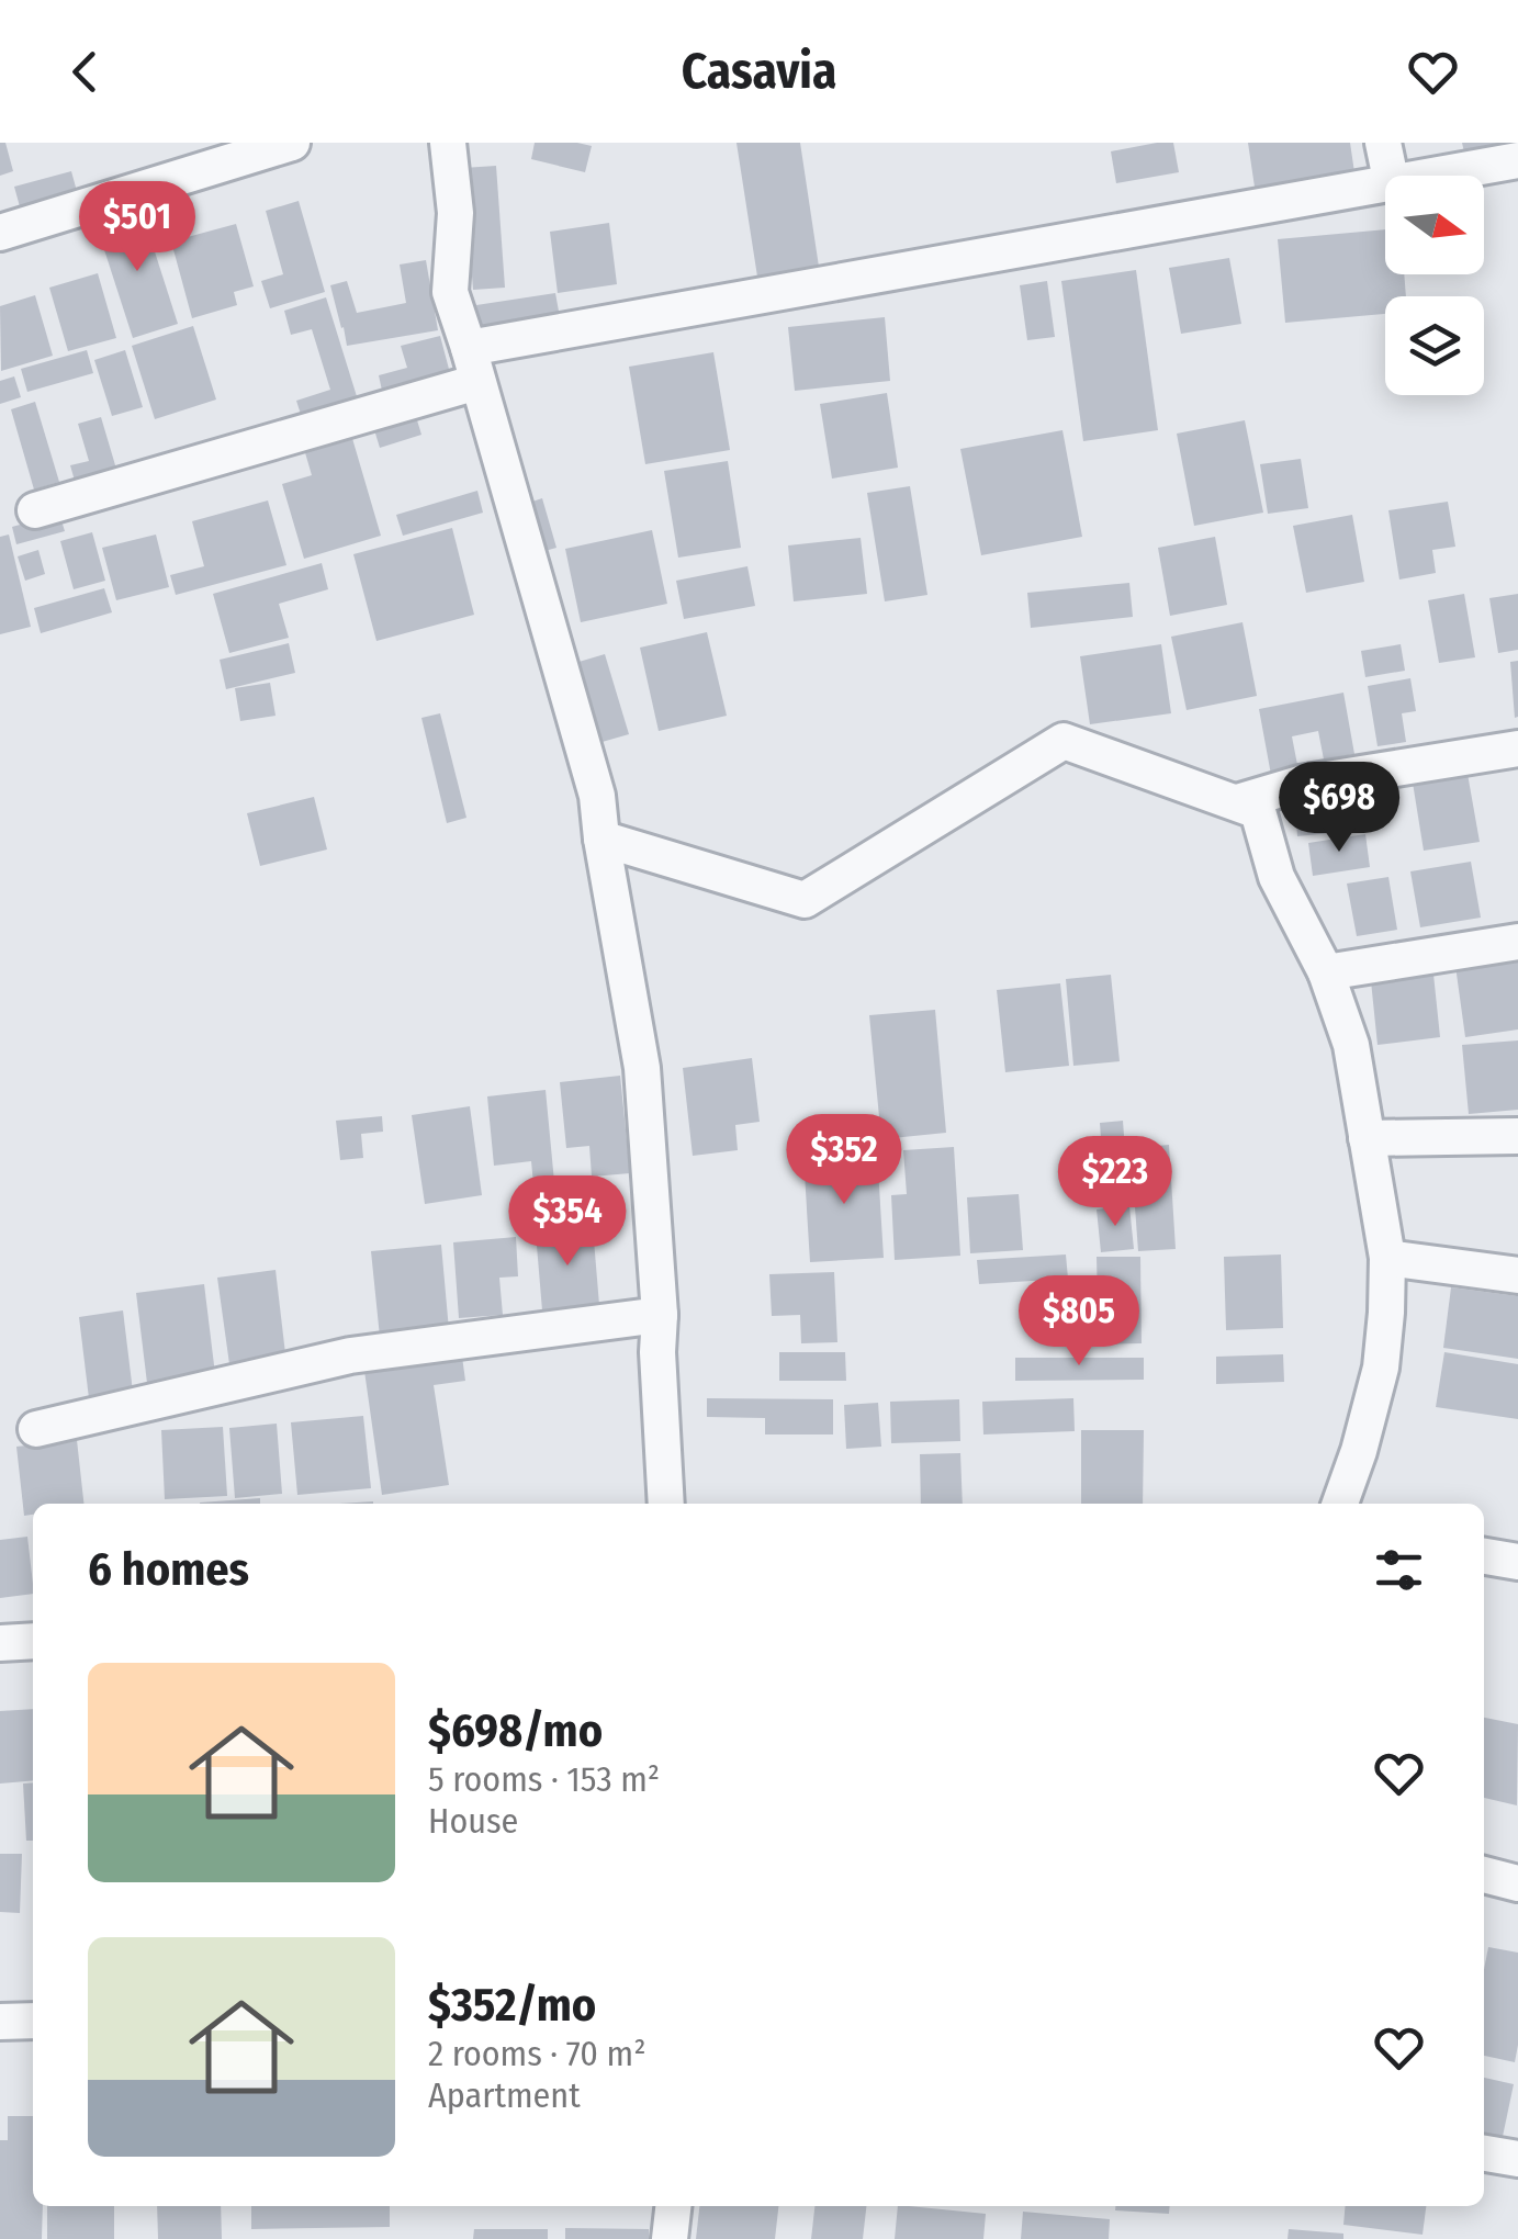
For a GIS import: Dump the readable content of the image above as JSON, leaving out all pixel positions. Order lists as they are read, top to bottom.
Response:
{
  "north": "right",
  "page": {
    "header": "Casavia",
    "price": [
      "$501",
      "$698",
      "$352",
      "$223",
      "$354",
      "$805"
    ],
    "heading": "6 homes",
    "list": [
      {
        "name": "$698/mo",
        "note": "5 rooms · 153 m² · House"
      },
      {
        "name": "$352/mo",
        "note": "2 rooms · 70 m² · Apartment"
      }
    ]
  }
}
